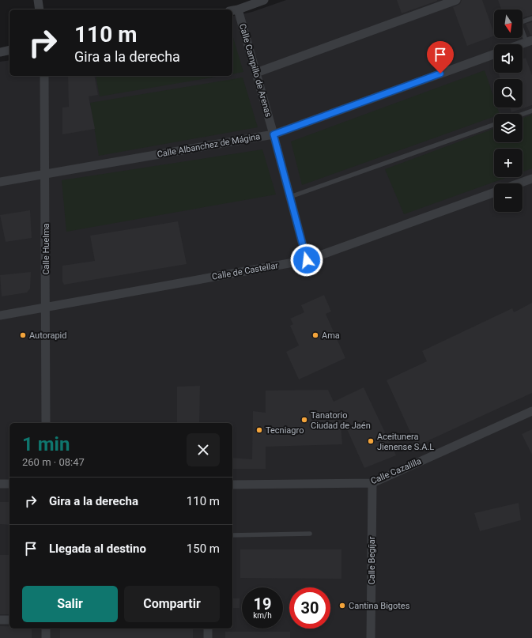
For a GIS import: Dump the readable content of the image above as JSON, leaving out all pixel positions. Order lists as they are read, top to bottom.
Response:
{
  "streets": {
    "street": [
      "Calle Campillo de Arenas",
      "Calle Albanchez de Mágina",
      "Calle Huelma",
      "Calle de Castellar",
      "Calle Cazalilla",
      "Calle Begíjar"
    ]
  },
  "crossings": [
    ["Calle Campillo de Arenas", "Calle Albanchez de Mágina"],
    ["Calle Campillo de Arenas", "Calle de Castellar"],
    ["Calle Albanchez de Mágina", "Calle Huelma"],
    ["Calle Huelma", "Calle de Castellar"],
    ["Calle Cazalilla", "Calle Begíjar"]
  ],
  "places": [
    "Autorapid",
    "Ama",
    "Tanatorio Ciudad de Jaén",
    "Tecniagro",
    "Aceitunera Jienense S.A.L",
    "Cantina Bigotes"
  ],
  "north": "bottom",
  "page": {
    "map_buttons": ["+", "−"],
    "turn": ["110 m", "Gira a la derecha"],
    "heading": ["1 min", "260 m · 08:47"],
    "list": [
      {
        "name": "Gira a la derecha",
        "value": "110 m"
      },
      {
        "name": "Llegada al destino",
        "value": "150 m"
      }
    ],
    "buttons": ["Salir", "Compartir"],
    "speed": "19 km/h",
    "limit": "30"
  }
}
